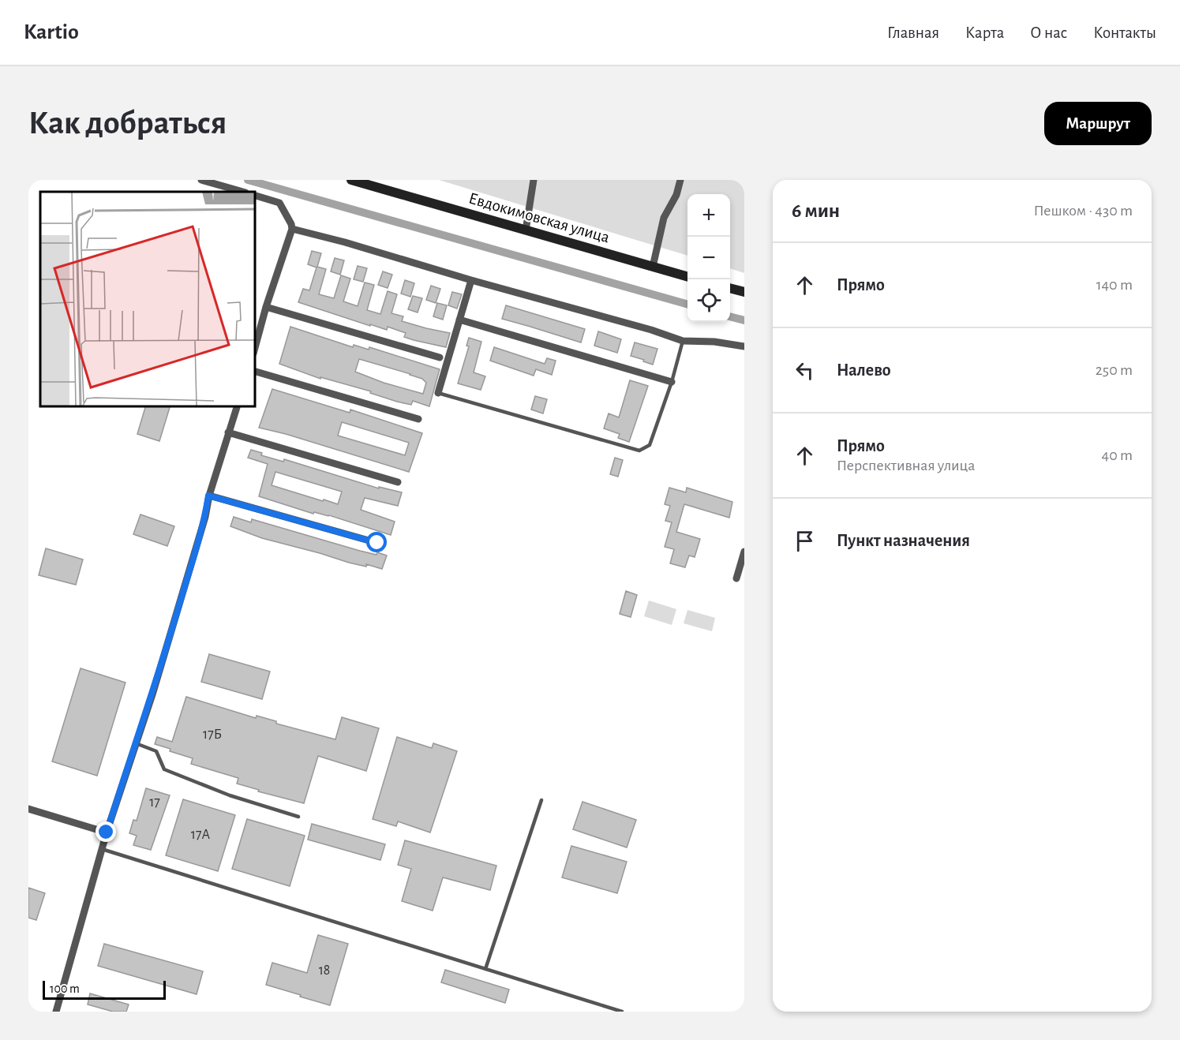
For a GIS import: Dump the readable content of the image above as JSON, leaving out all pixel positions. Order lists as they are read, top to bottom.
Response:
{
  "streets": {
    "main road": ["Евдокимовская улица"]
  },
  "house_numbers": [
    "17Б",
    "17",
    "17А",
    "18"
  ],
  "scale_bar": "100 m",
  "page": {
    "header": "Kartio",
    "nav": [
      "Главная",
      "Карта",
      "О нас",
      "Контакты"
    ],
    "buttons": "Маршрут",
    "title": "Как добраться",
    "heading": ["6 мин", "Пешком · 430 m"],
    "map_buttons": ["+", "−"],
    "list": [
      ["Прямо", "140 m"],
      ["Налево", "250 m"],
      ["Прямо", "Перспективная улица", "40 m"],
      "Пункт назначения"
    ],
    "scale": "100 m"
  }
}
